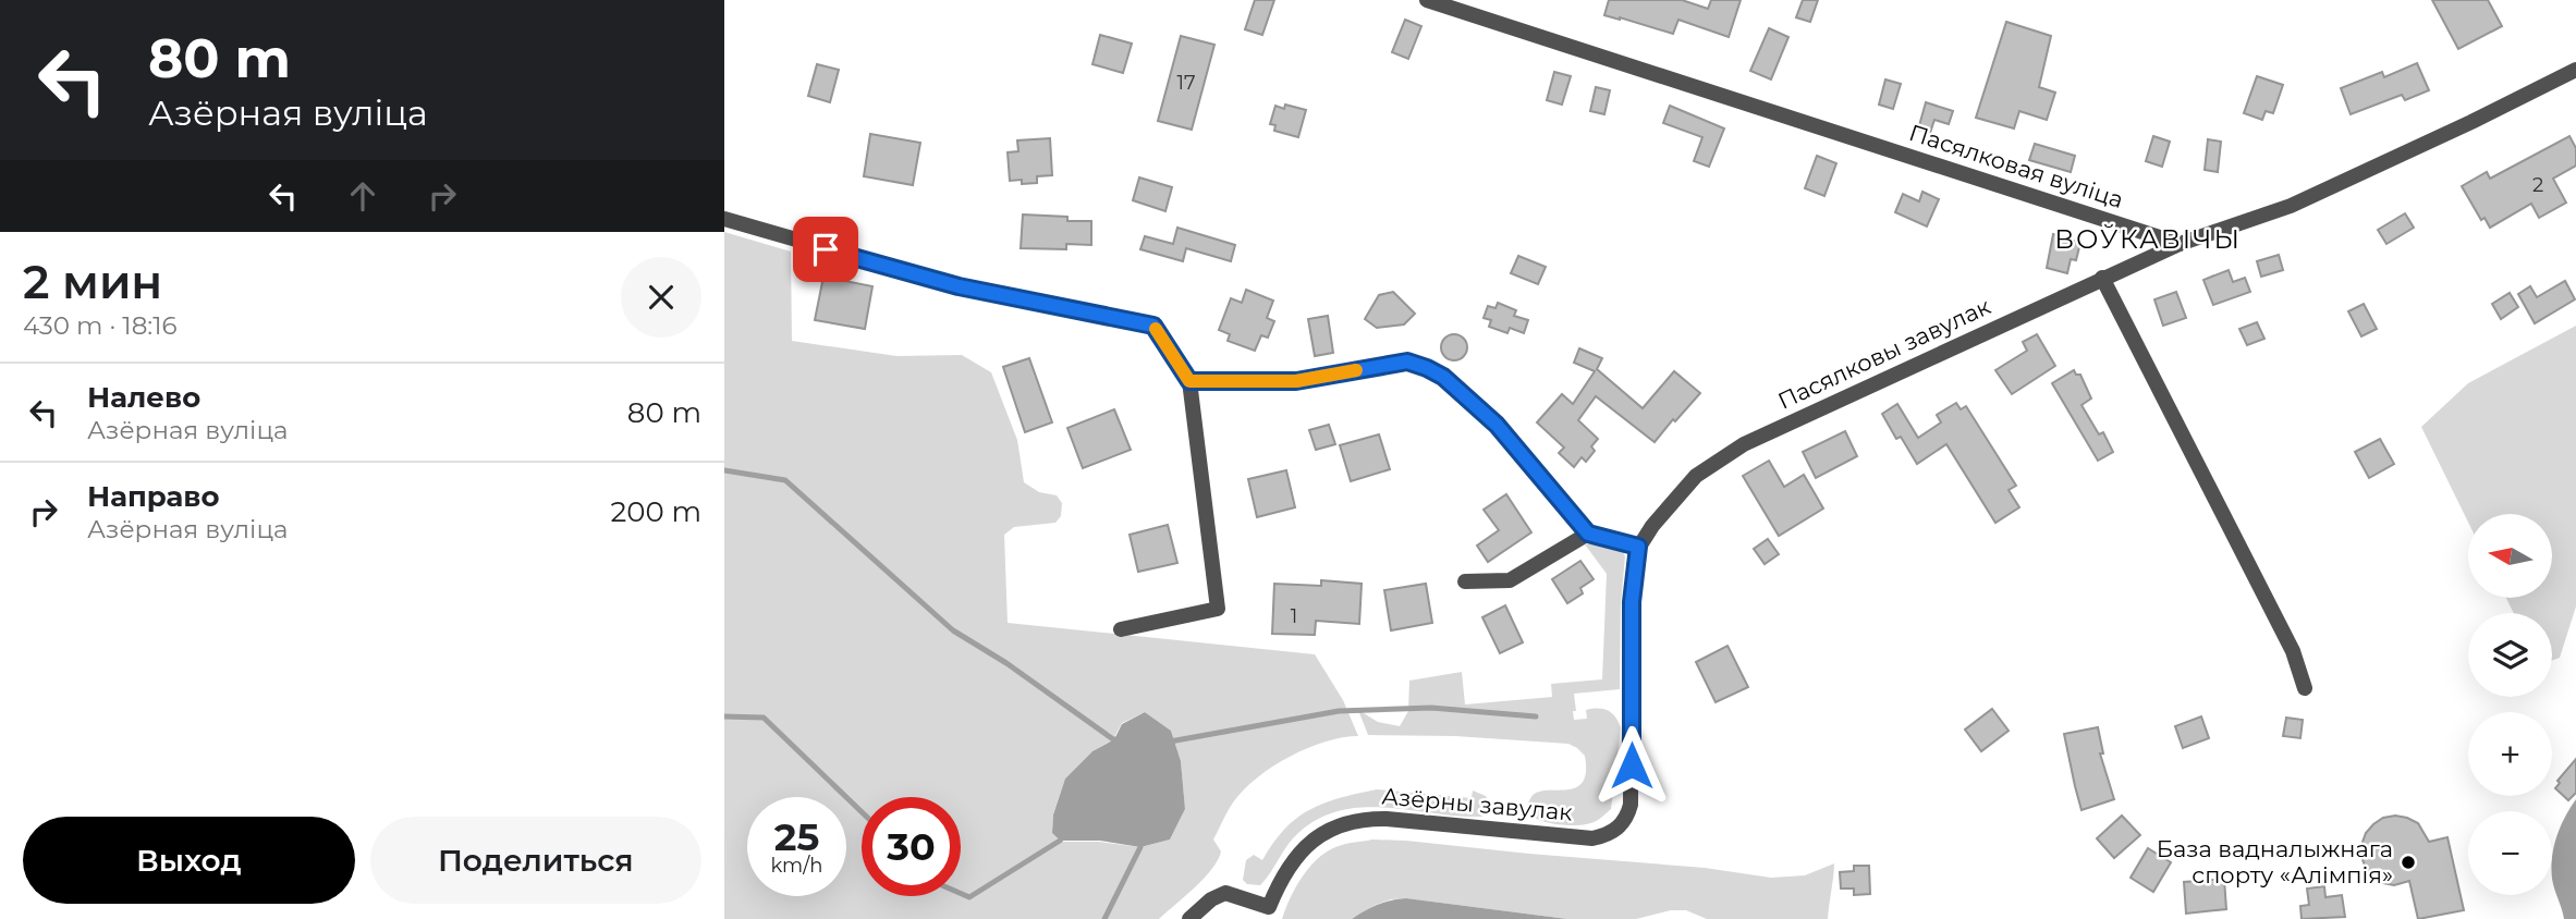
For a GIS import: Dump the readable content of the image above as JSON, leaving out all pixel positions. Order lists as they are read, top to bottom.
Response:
{
  "streets": {
    "street": ["Пасялковая вуліца", "Пасялковы завулак", "Азёрны завулак"]
  },
  "crossings": [
    ["Пасялковая вуліца", "Пасялковы завулак"],
    ["Пасялковы завулак", "Азёрны завулак"]
  ],
  "districts": ["ВОЎКАВІЧЫ"],
  "places": ["База вадналыжнага спорту «Алімпія»"],
  "house_numbers": ["17", "2", "1"],
  "north": "left",
  "page": {
    "turn": ["80 m", "Азёрная вуліца"],
    "heading": ["2 мин", "430 m · 18:16"],
    "list": [
      {
        "name": "Налево",
        "note": "Азёрная вуліца",
        "value": "80 m"
      },
      {
        "name": "Направо",
        "note": "Азёрная вуліца",
        "value": "200 m"
      }
    ],
    "map_buttons": ["+", "−"],
    "speed": "25 km/h",
    "limit": "30",
    "buttons": ["Выход", "Поделиться"]
  }
}
